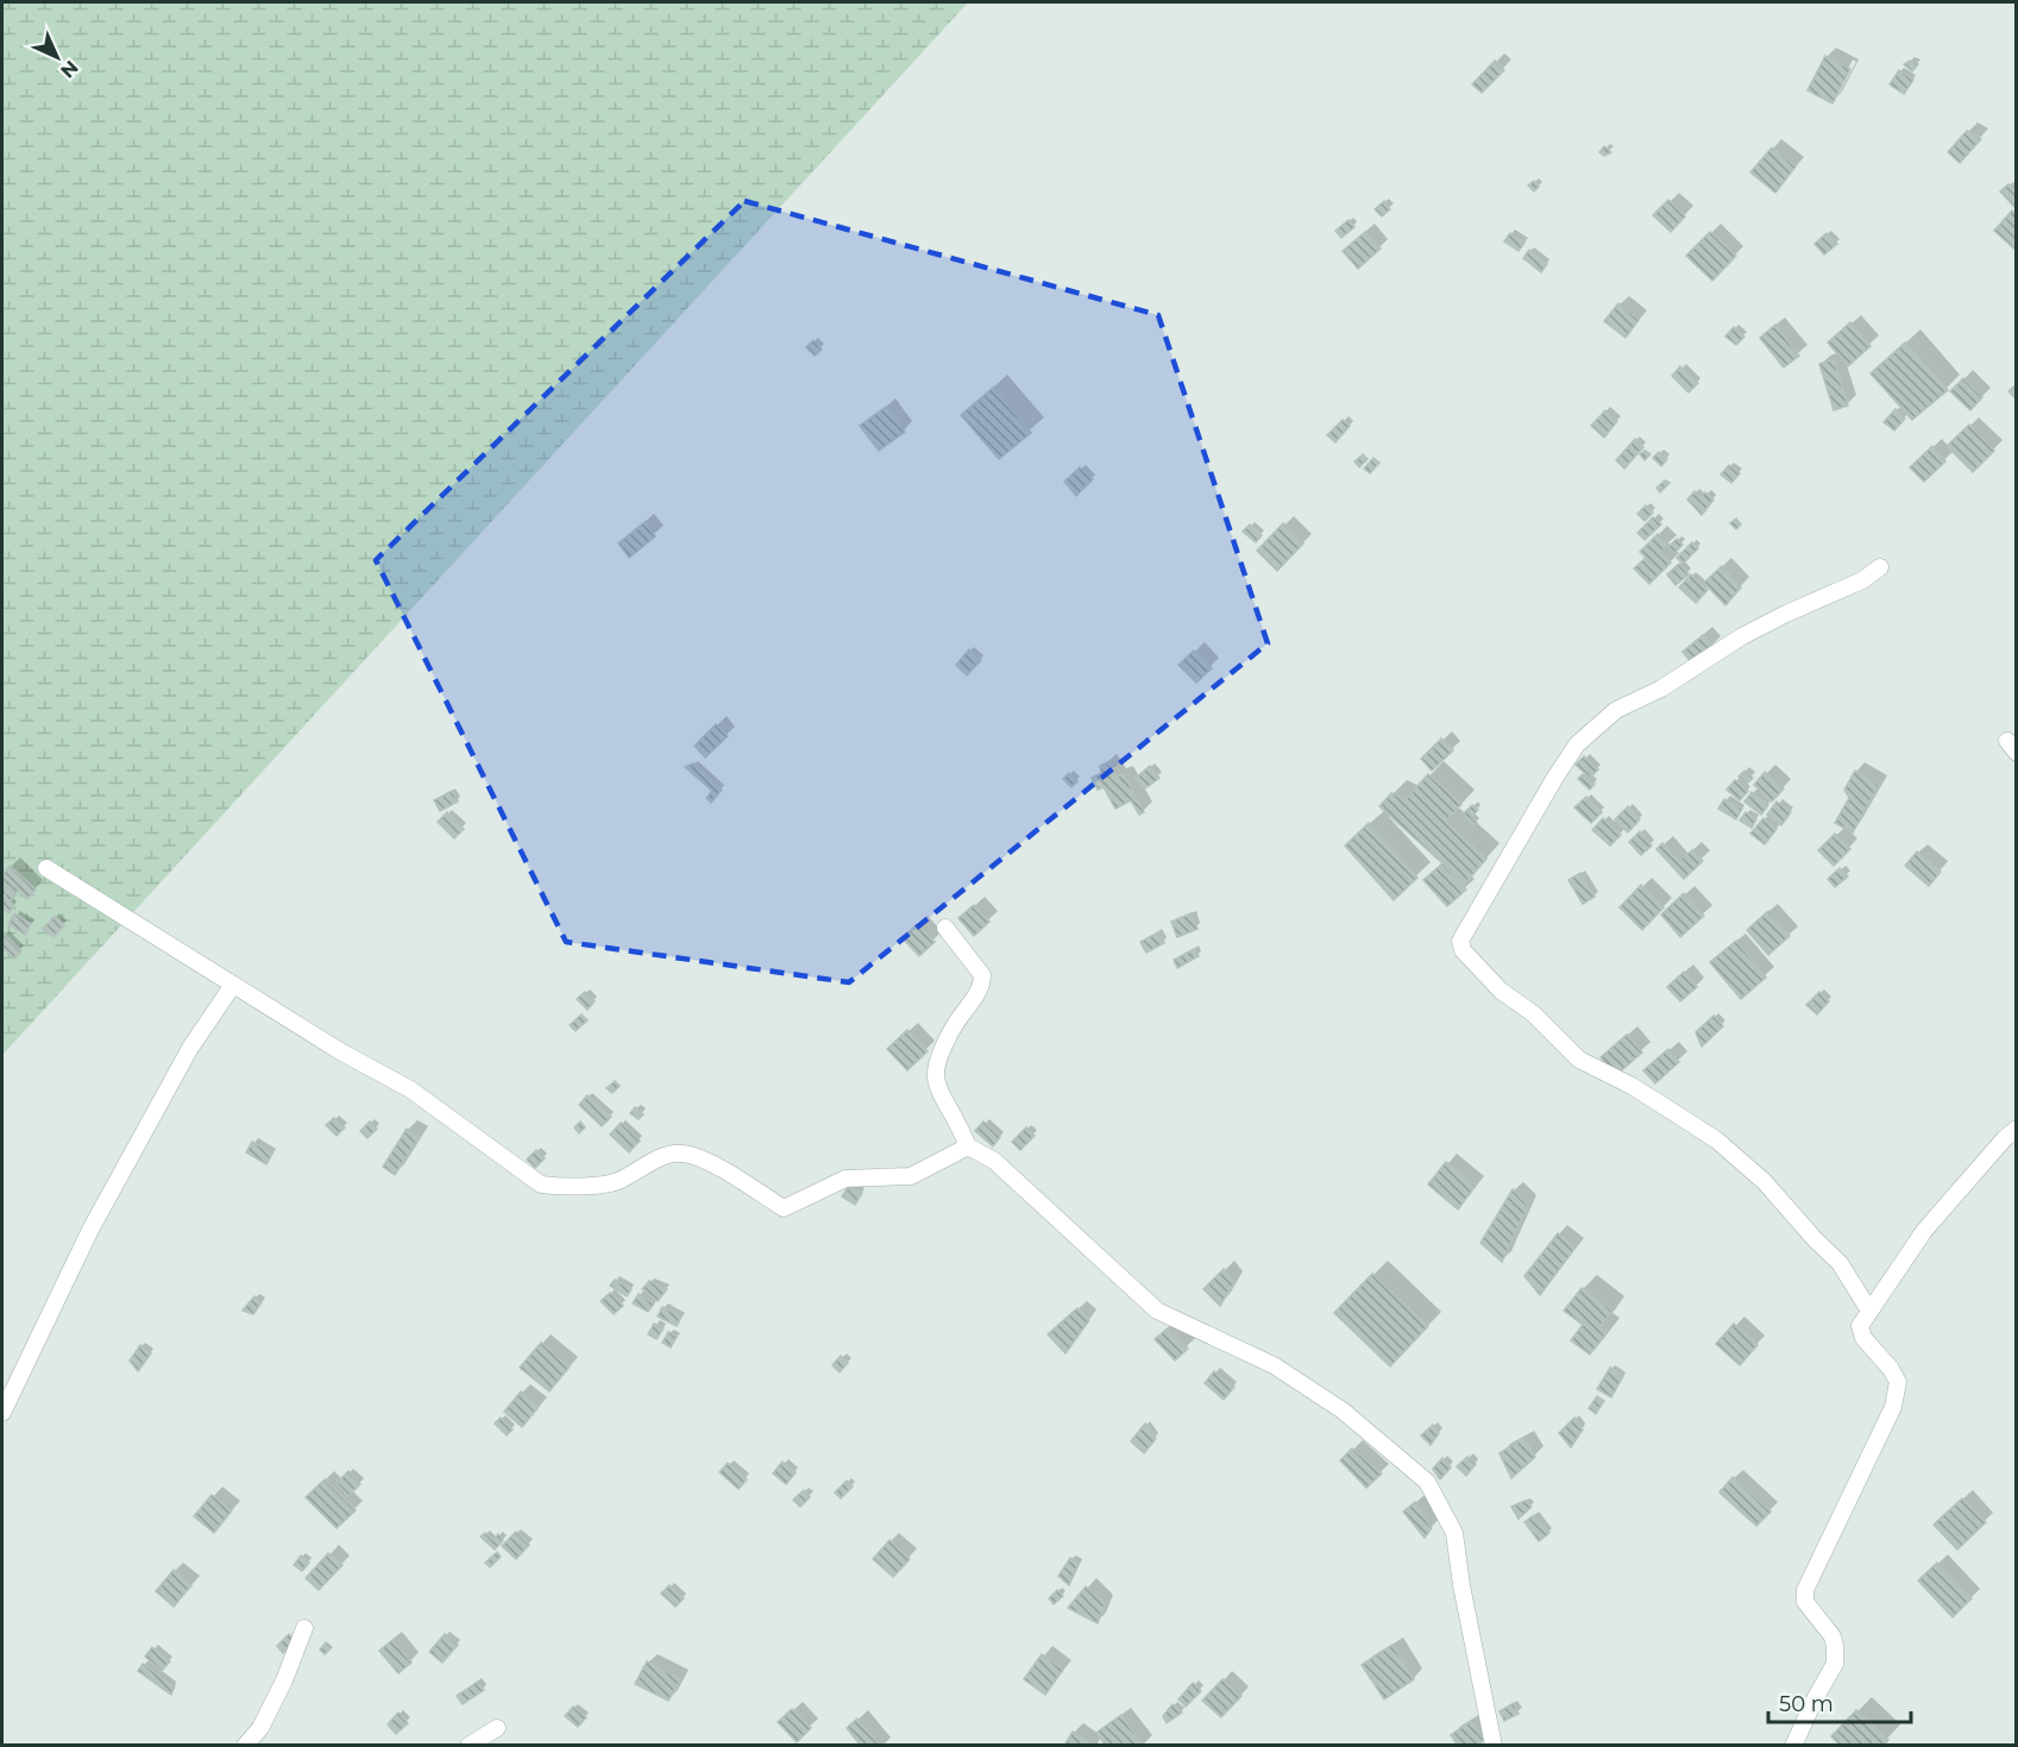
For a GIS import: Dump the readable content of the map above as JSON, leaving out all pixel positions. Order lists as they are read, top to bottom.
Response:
{
  "scale_bar": "50 m",
  "north": "bottom right"
}
